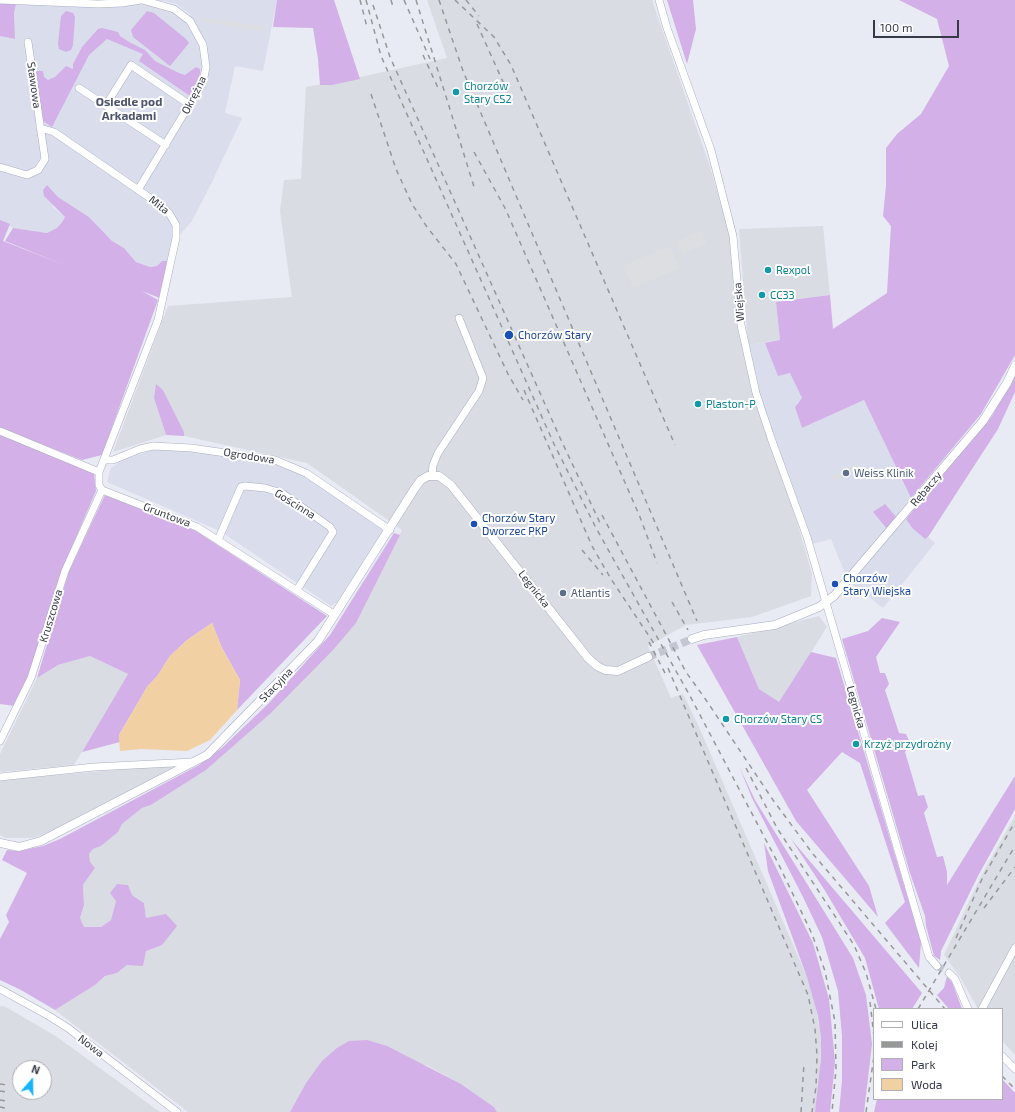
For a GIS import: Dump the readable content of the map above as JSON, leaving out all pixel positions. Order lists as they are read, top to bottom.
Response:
{
  "streets": {
    "street": [
      "Stawowa",
      "Okrężna",
      "Miła",
      "Wiejska",
      "Ogrodowa",
      "Rębaczy",
      "Gościnna",
      "Gruntowa",
      "Legnicka",
      "Kruszcowa",
      "Stacyjna",
      "Nowa"
    ]
  },
  "crossings": [
    ["Stawowa", "Miła"],
    ["Okrężna", "Miła"],
    ["Miła", "Ogrodowa"],
    ["Wiejska", "Rębaczy"],
    ["Wiejska", "Legnicka"],
    ["Ogrodowa", "Stacyjna"],
    ["Rębaczy", "Legnicka"],
    ["Gościnna", "Gruntowa"],
    ["Gruntowa", "Kruszcowa"],
    ["Gruntowa", "Stacyjna"],
    ["Legnicka", "Stacyjna"]
  ],
  "districts": ["Osiedle pod Arkadami"],
  "places": [
    "Chorzów Stary CS2",
    "Rexpol",
    "CC33",
    "Chorzów Stary",
    "Plaston-P",
    "Weiss Klinik",
    "Chorzów Stary Dworzec PKP",
    "Chorzów Stary Wiejska",
    "Atlantis",
    "Chorzów Stary CS",
    "Krzyż przydrożny"
  ],
  "legend": [
    "Ulica",
    "Kolej",
    "Park",
    "Woda"
  ],
  "scale_bar": "100 m",
  "north": "top"
}
